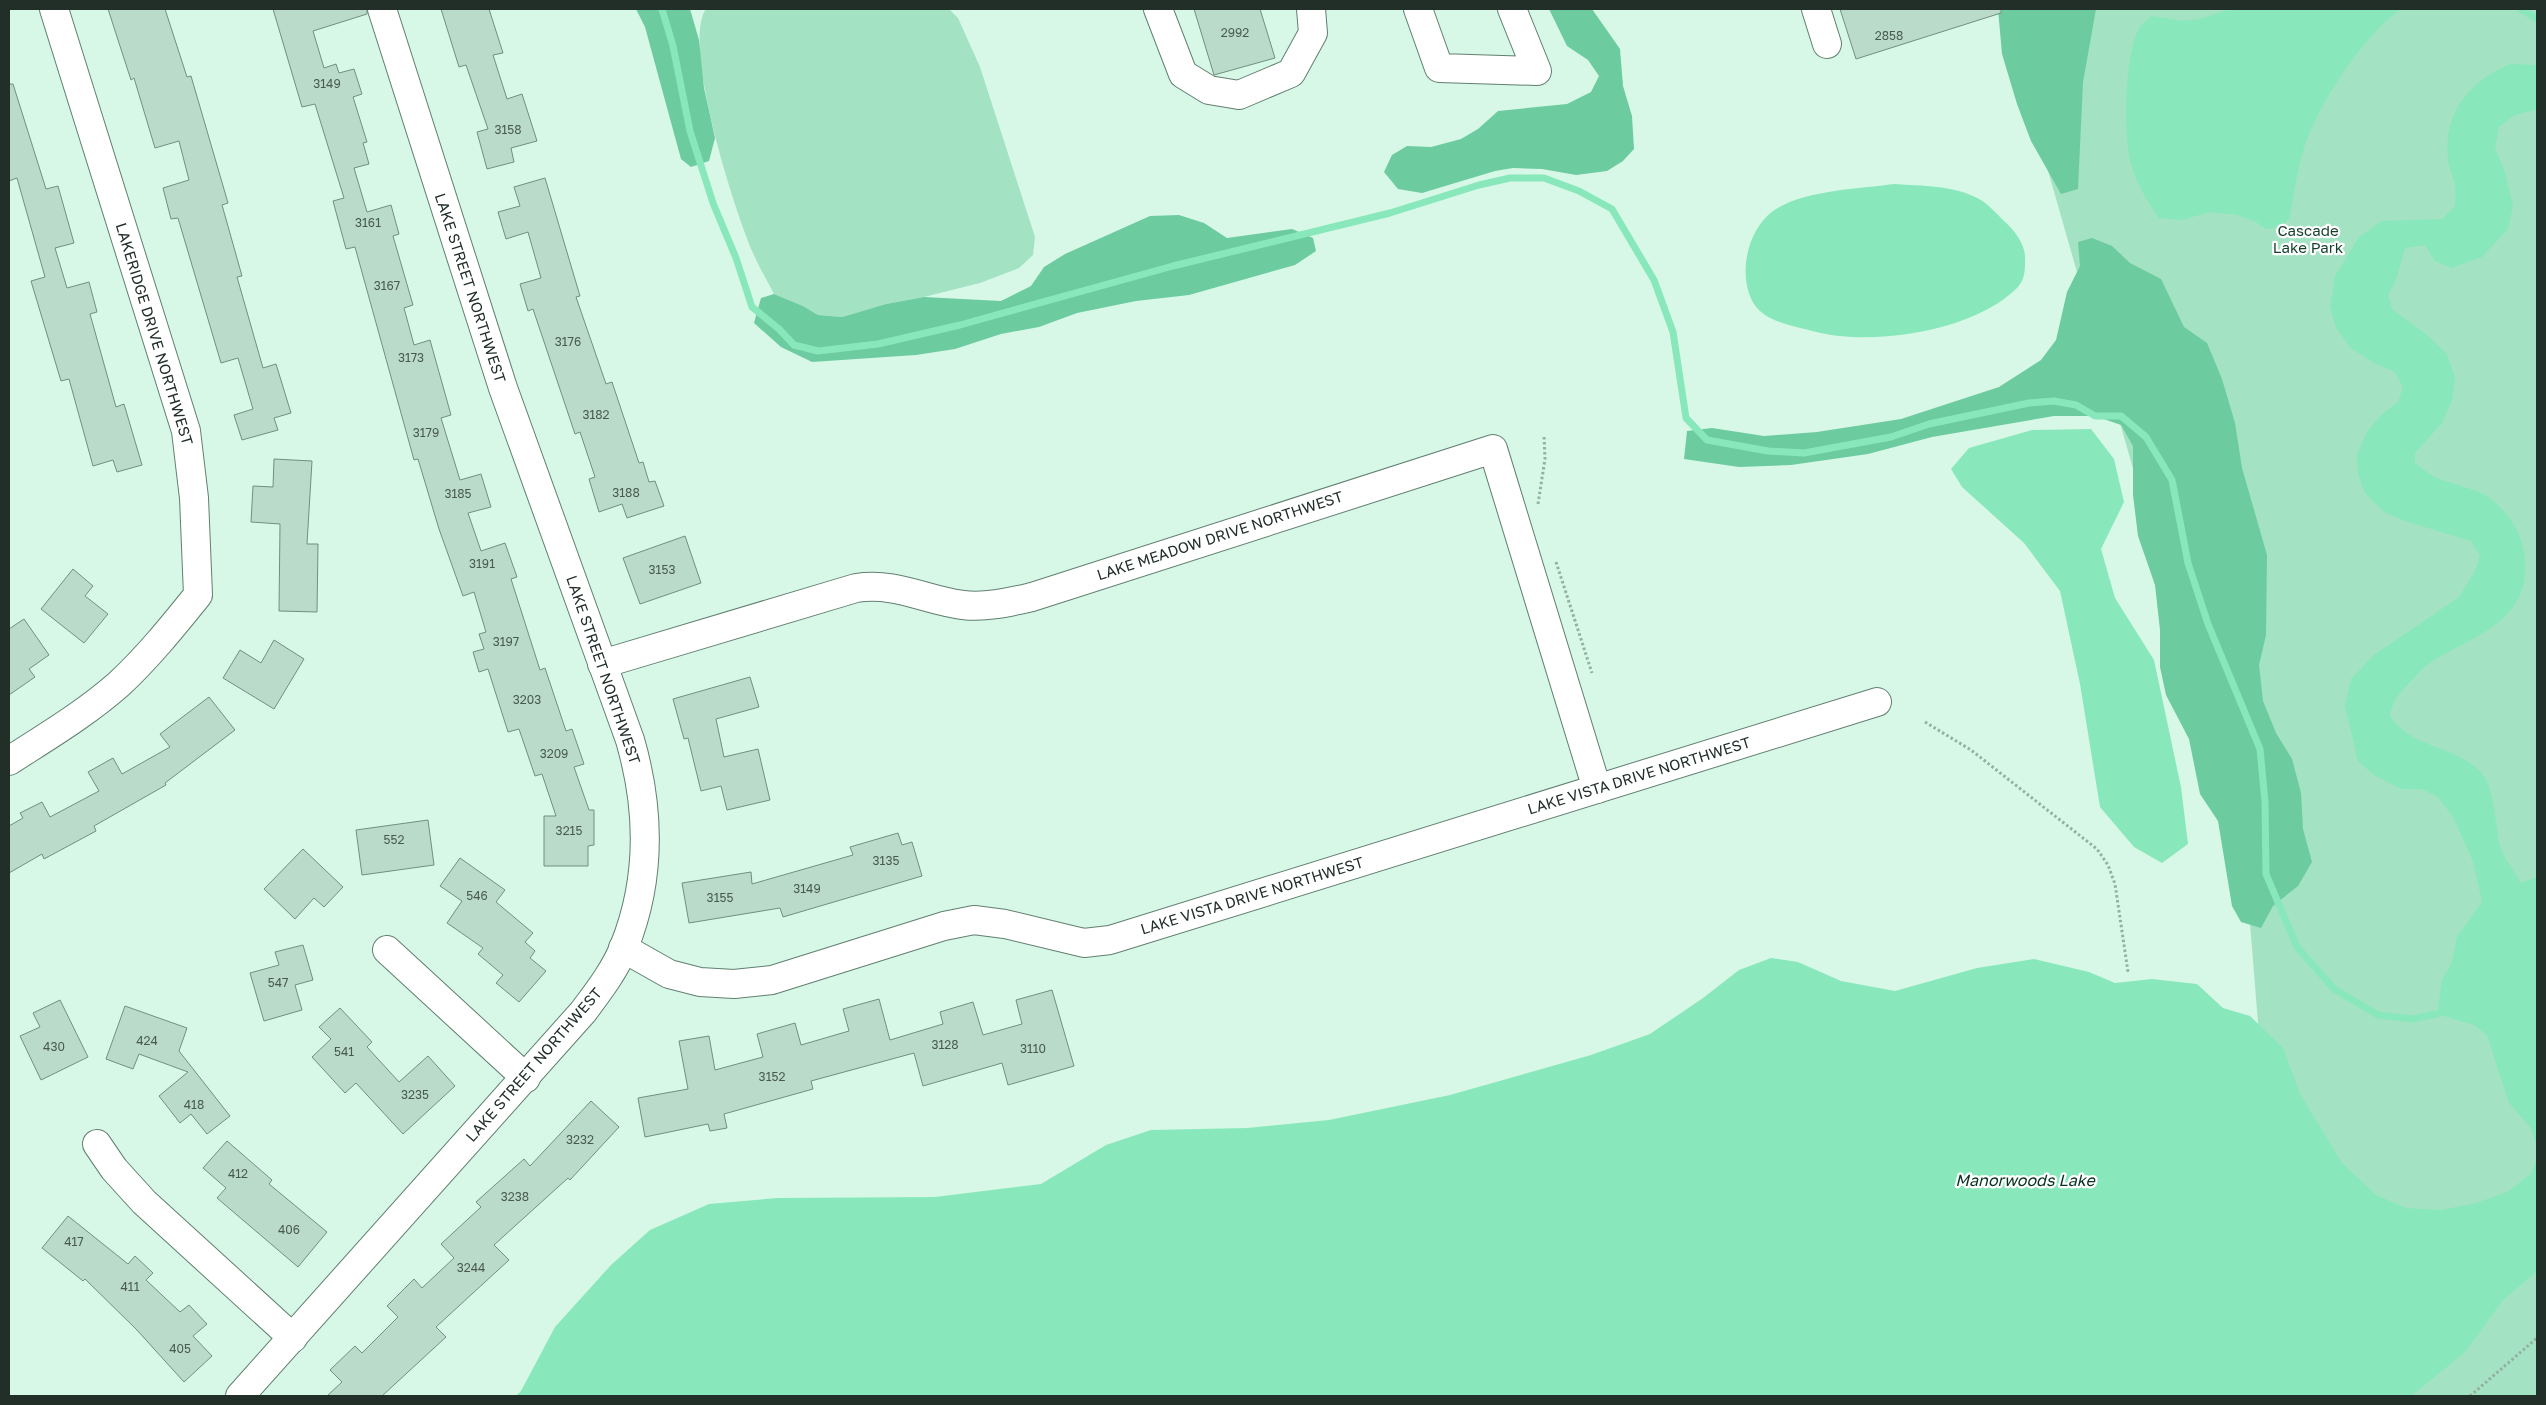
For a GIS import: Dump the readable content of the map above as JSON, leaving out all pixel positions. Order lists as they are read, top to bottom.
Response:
{
  "streets": {
    "street": [
      "LAKE STREET NORTHWEST",
      "LAKERIDGE DRIVE NORTHWEST",
      "LAKE MEADOW DRIVE NORTHWEST",
      "LAKE VISTA DRIVE NORTHWEST"
    ]
  },
  "crossings": [
    ["LAKE STREET NORTHWEST", "LAKE MEADOW DRIVE NORTHWEST"],
    ["LAKE STREET NORTHWEST", "LAKE VISTA DRIVE NORTHWEST"],
    ["LAKE MEADOW DRIVE NORTHWEST", "LAKE VISTA DRIVE NORTHWEST"]
  ],
  "water": ["Manorwoods Lake"],
  "parks": ["Cascade Lake Park"],
  "house_numbers": [
    "2992",
    "2858",
    "3149",
    "3158",
    "3161",
    "3167",
    "3176",
    "3173",
    "3182",
    "3179",
    "3188",
    "3185",
    "3191",
    "3153",
    "3197",
    "3203",
    "3209",
    "3215",
    "552",
    "3135",
    "3149",
    "546",
    "3155",
    "547",
    "424",
    "3128",
    "430",
    "3110",
    "541",
    "3152",
    "3235",
    "418",
    "3232",
    "412",
    "3238",
    "406",
    "417",
    "3244",
    "411",
    "405"
  ]
}
